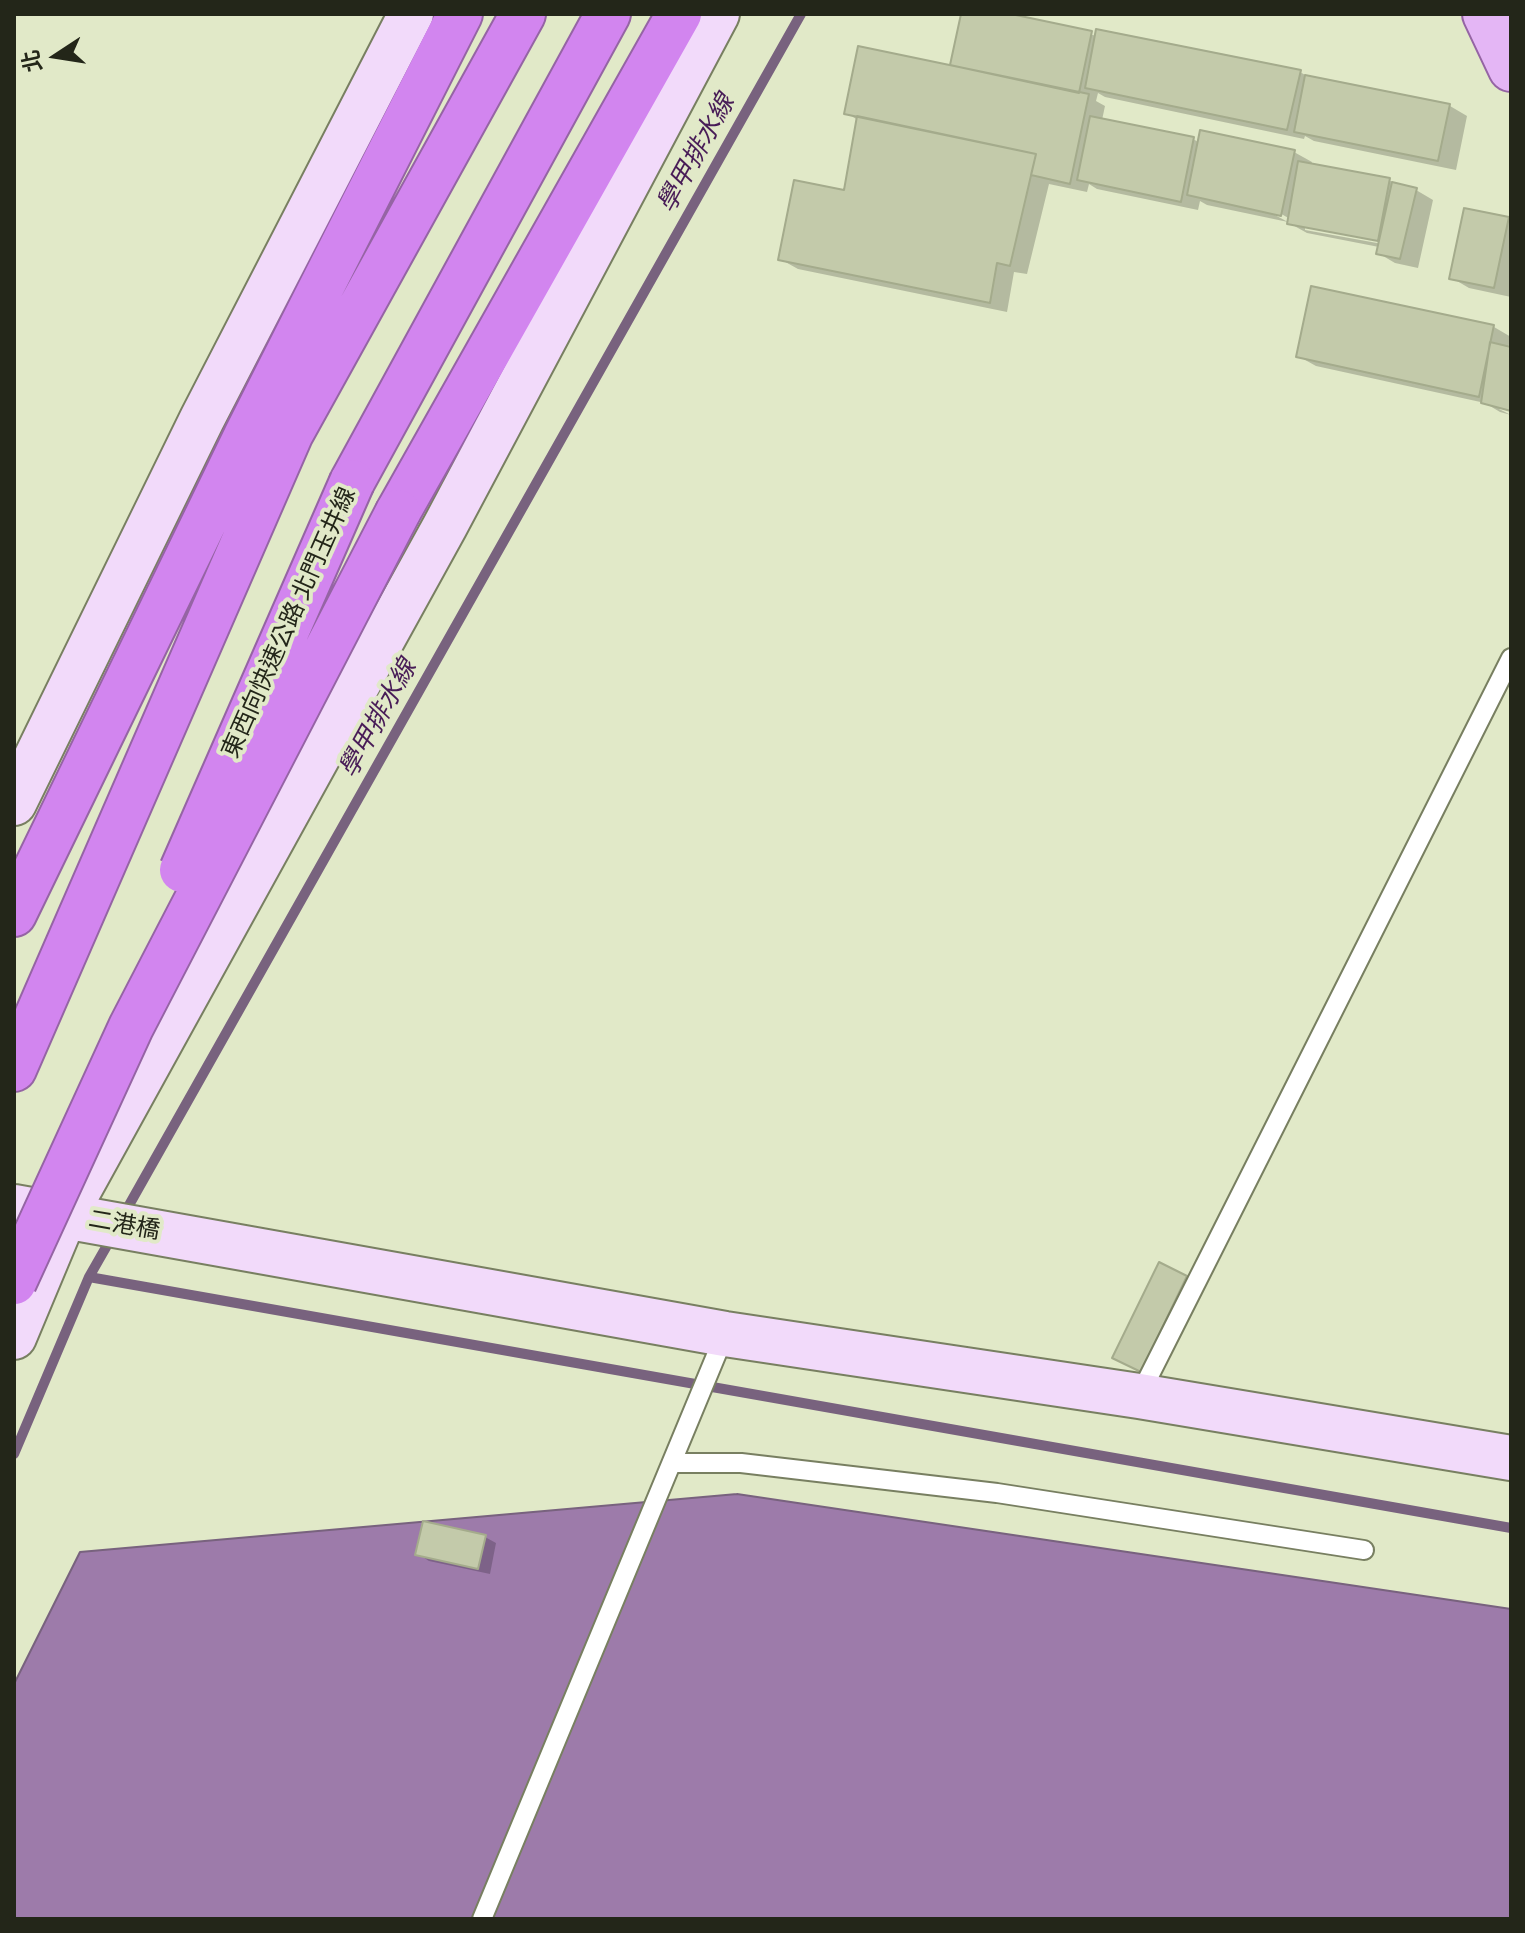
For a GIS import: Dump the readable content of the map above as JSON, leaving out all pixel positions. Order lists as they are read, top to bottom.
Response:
{
  "streets": {
    "highway": ["東西向快速公路 北門玉井線"],
    "street": ["二港橋"]
  },
  "water": ["學甲排水線"],
  "north": "left"
}
